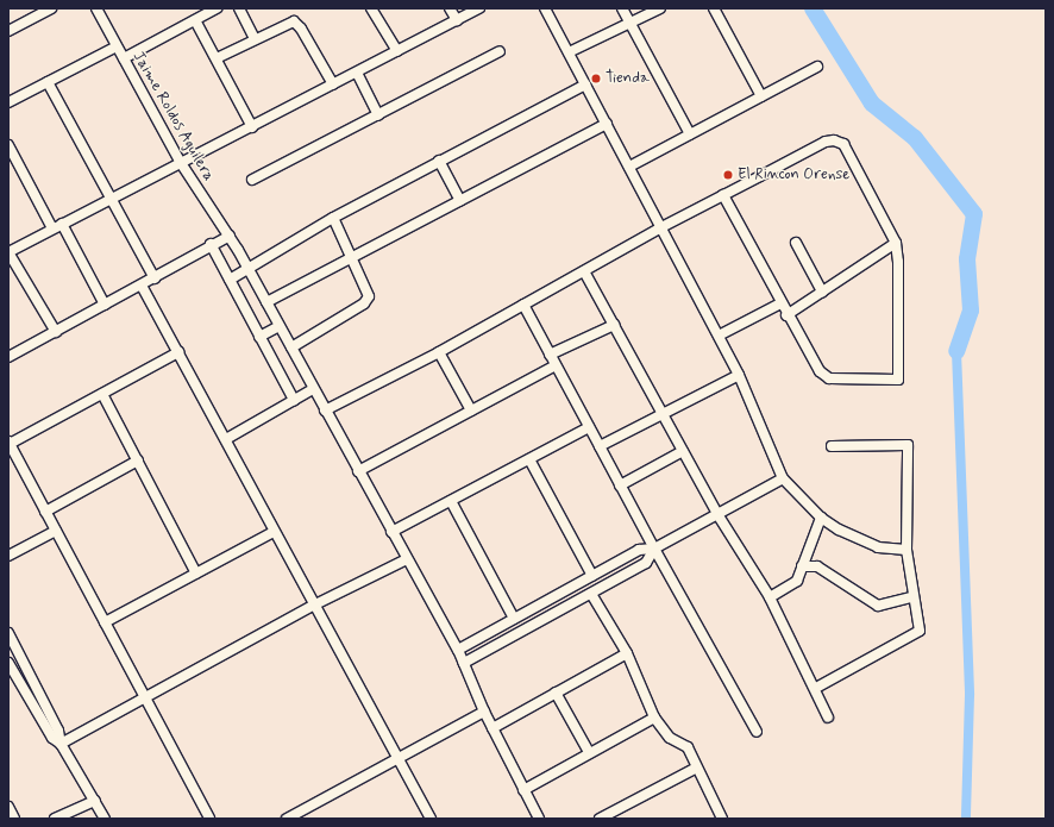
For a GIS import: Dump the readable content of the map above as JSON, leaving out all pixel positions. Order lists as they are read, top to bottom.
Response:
{
  "streets": {
    "street": ["Jaime Roldos Aguilera"]
  },
  "places": ["Tienda", "El Rincon Orense"]
}
